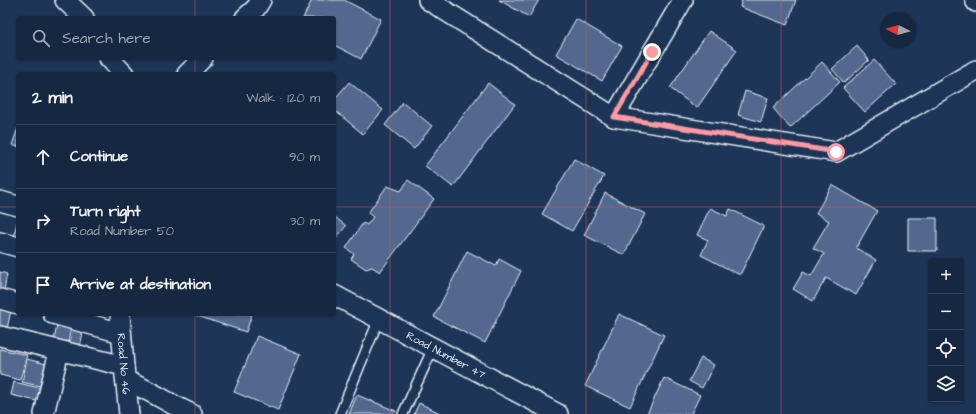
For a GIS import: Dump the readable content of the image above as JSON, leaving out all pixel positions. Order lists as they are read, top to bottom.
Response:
{
  "streets": {
    "street": ["Road Number 47", "Road No 46"]
  },
  "north": "left",
  "page": {
    "search": "Search here",
    "heading": ["2 min", "Walk · 120 m"],
    "list": [
      ["Continue", "90 m"],
      ["Turn right", "Road Number 50", "30 m"],
      "Arrive at destination"
    ],
    "map_buttons": ["+", "−"]
  }
}
